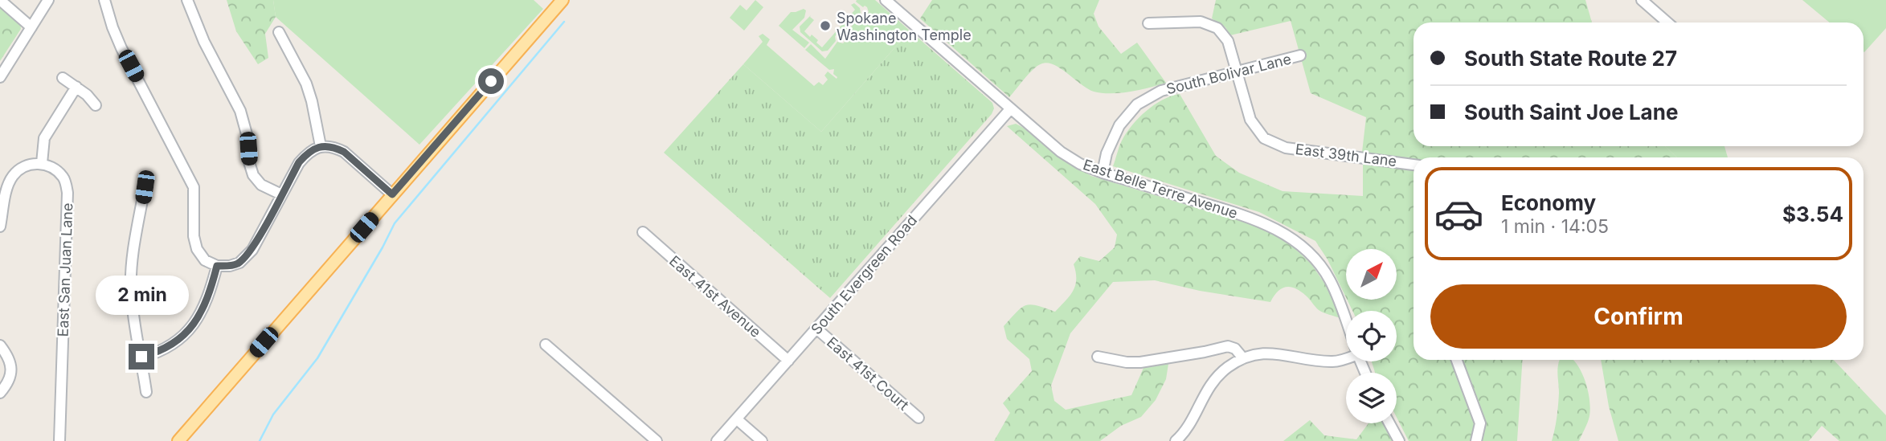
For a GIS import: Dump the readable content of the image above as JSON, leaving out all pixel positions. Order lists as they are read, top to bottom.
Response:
{
  "streets": {
    "street": [
      "South Bolivar Lane",
      "East 39th Lane",
      "East Belle Terre Avenue",
      "East San Juan Lane",
      "South Evergreen Road",
      "East 41st Avenue",
      "East 41st Court"
    ]
  },
  "crossings": [
    ["South Bolivar Lane", "East 39th Lane"],
    ["South Bolivar Lane", "East Belle Terre Avenue"],
    ["East Belle Terre Avenue", "South Evergreen Road"],
    ["South Evergreen Road", "East 41st Avenue"],
    ["South Evergreen Road", "East 41st Court"]
  ],
  "places": ["Spokane Washington Temple"],
  "north": "top right",
  "page": {
    "banner": ["South State Route 27", "South Saint Joe Lane"],
    "list": [
      {
        "name": "Economy",
        "note": "1 min · 14:05",
        "value": "$3.54"
      }
    ],
    "buttons": "Confirm",
    "bubble": "2 min"
  }
}
